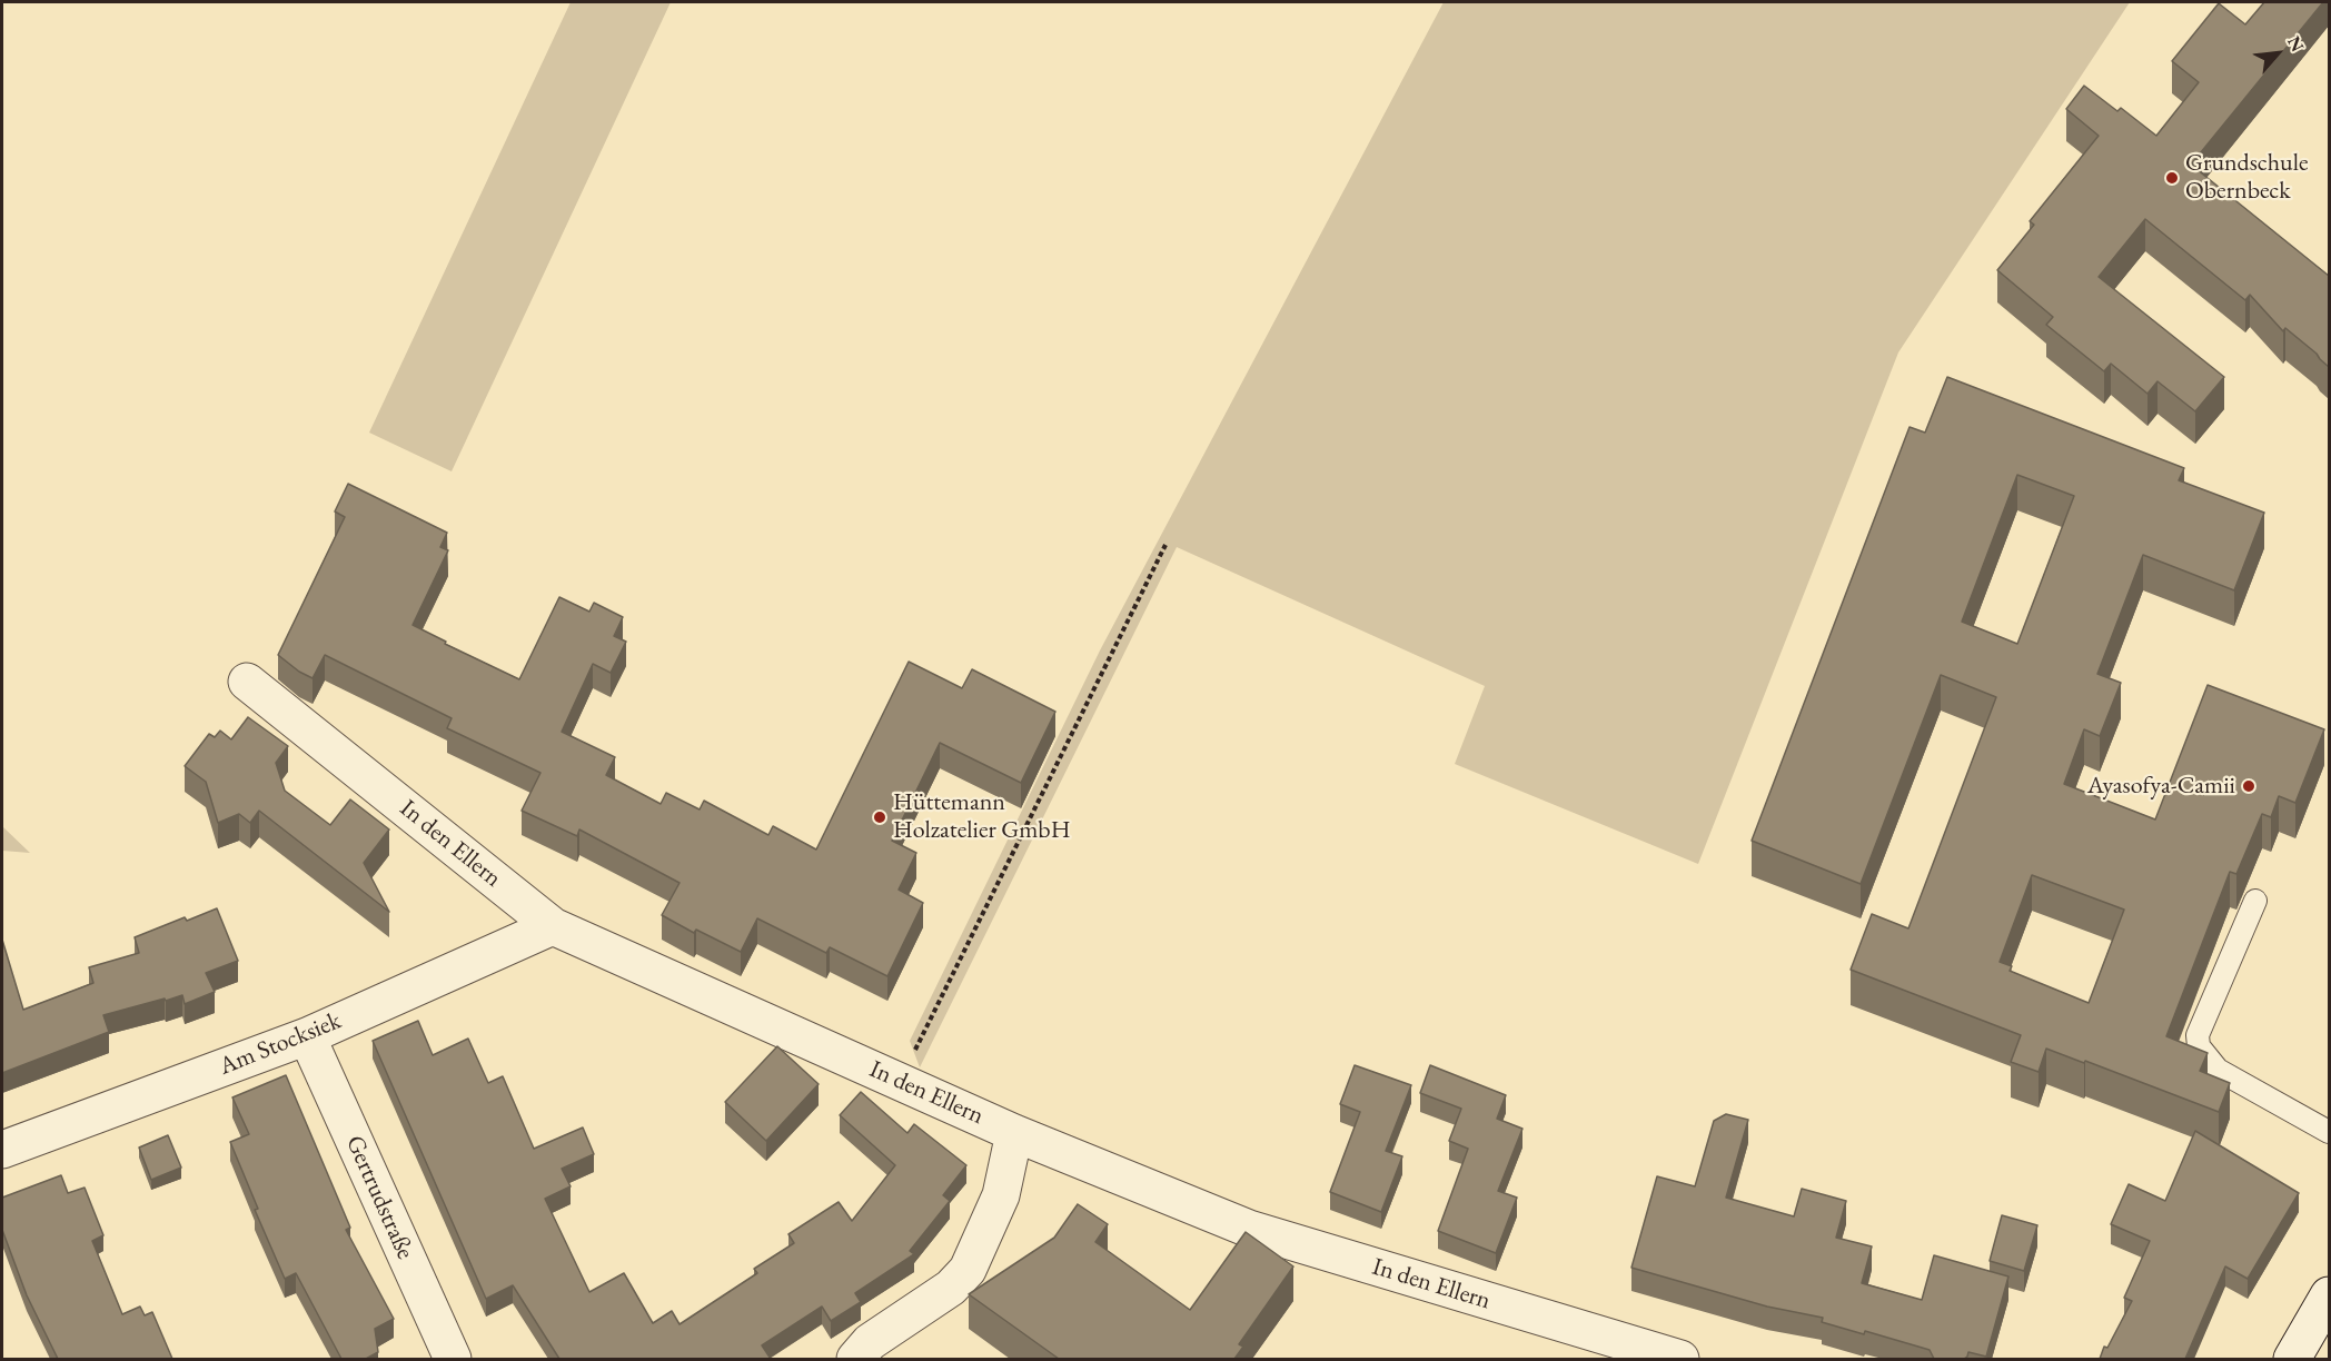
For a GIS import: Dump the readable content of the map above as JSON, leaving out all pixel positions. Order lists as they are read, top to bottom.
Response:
{
  "streets": {
    "street": ["In den Ellern", "Am Stocksiek", "Gertrudstraße"]
  },
  "crossings": [
    ["In den Ellern", "Am Stocksiek"],
    ["Am Stocksiek", "Gertrudstraße"]
  ],
  "places": ["Grundschule Obernbeck", "Ayasofya-Camii", "Hüttemann Holzatelier GmbH"],
  "north": "top right"
}
